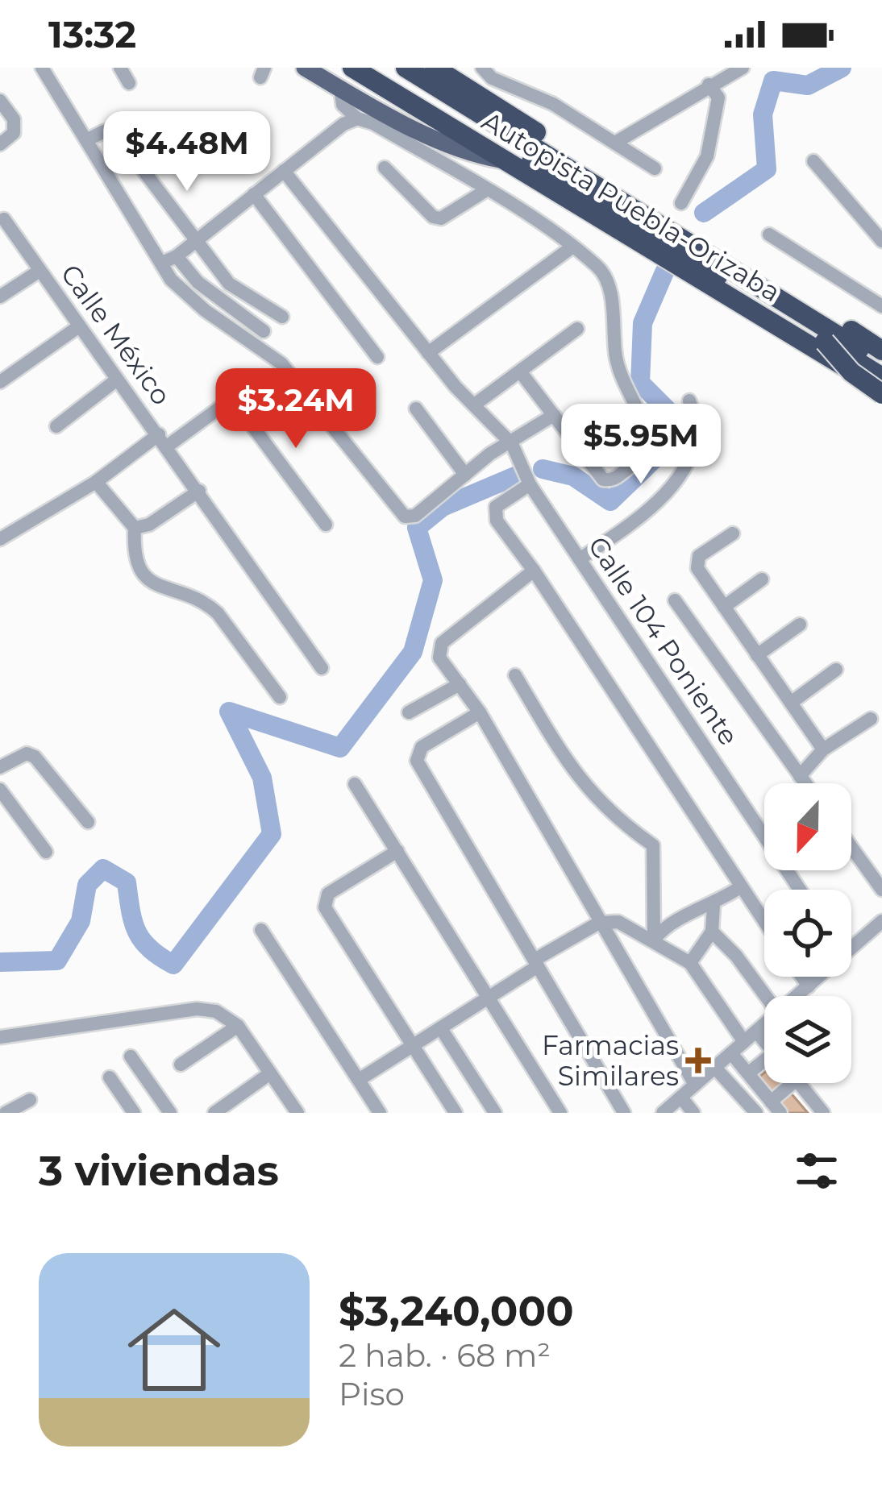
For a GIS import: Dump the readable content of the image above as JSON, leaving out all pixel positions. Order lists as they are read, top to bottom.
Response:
{
  "streets": {
    "highway": ["Autopista Puebla-Orizaba"],
    "street": ["Calle México", "Calle 104 Poniente"]
  },
  "places": {
    "health": ["Farmacias Similares"]
  },
  "north": "bottom",
  "page": {
    "status": "13:32",
    "price": ["$4.48M", "$3.24M", "$5.95M"],
    "heading": "3 viviendas",
    "list": [
      {
        "name": "$3,240,000",
        "note": "2 hab. · 68 m² · Piso"
      }
    ]
  }
}
